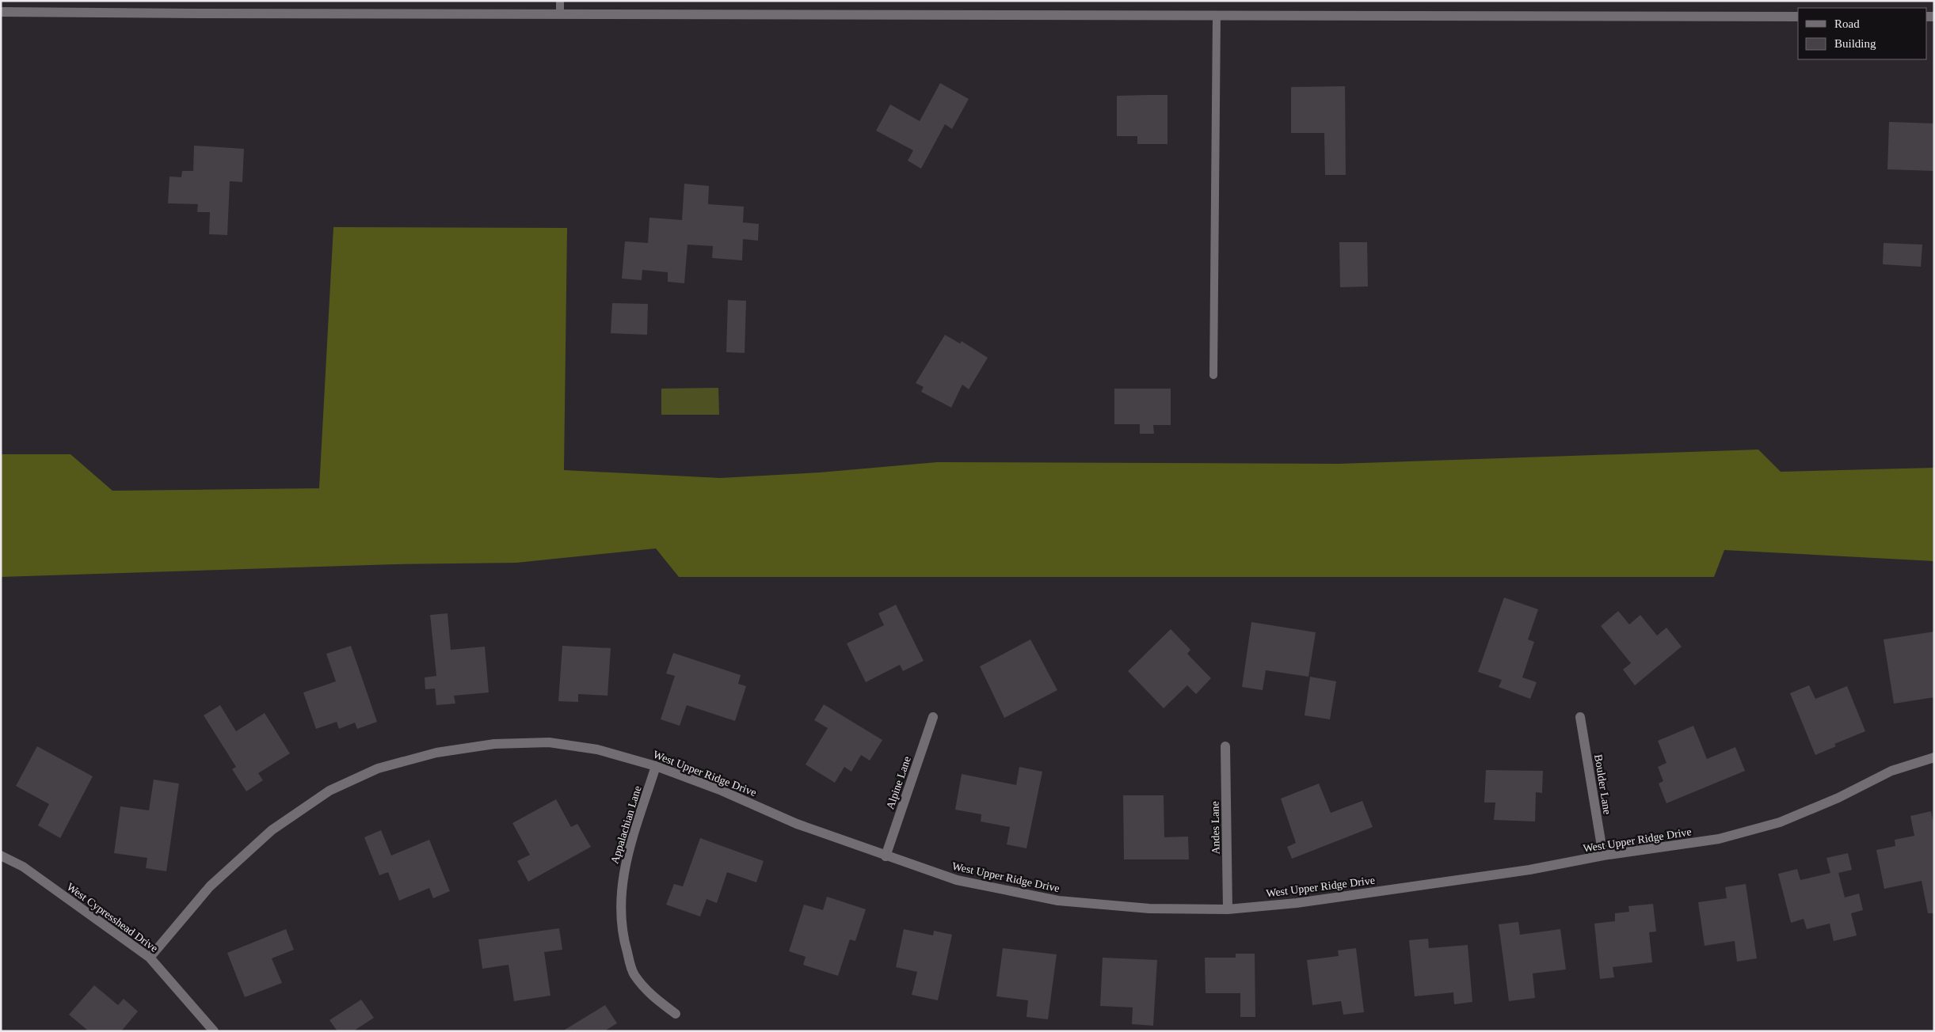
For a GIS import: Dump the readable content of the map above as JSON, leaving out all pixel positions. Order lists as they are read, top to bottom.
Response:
{
  "streets": {
    "street": [
      "West Upper Ridge Drive",
      "Alpine Lane",
      "Boulder Lane",
      "Appalachian Lane",
      "Andes Lane",
      "West Cypresshead Drive"
    ]
  },
  "crossings": [
    ["West Upper Ridge Drive", "Alpine Lane"],
    ["West Upper Ridge Drive", "Boulder Lane"],
    ["West Upper Ridge Drive", "Appalachian Lane"],
    ["West Upper Ridge Drive", "Andes Lane"],
    ["West Upper Ridge Drive", "West Cypresshead Drive"]
  ],
  "legend": ["Road", "Building"]
}
